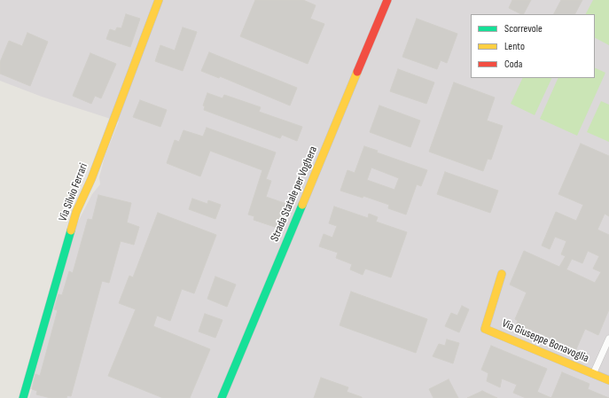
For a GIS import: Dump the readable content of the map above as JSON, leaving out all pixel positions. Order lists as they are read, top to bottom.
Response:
{
  "streets": {
    "street": ["Via Silvio Ferrari", "Strada Statale per Voghera", "Via Giuseppe Bonavoglia"]
  },
  "legend": ["Scorrevole", "Lento", "Coda"]
}
